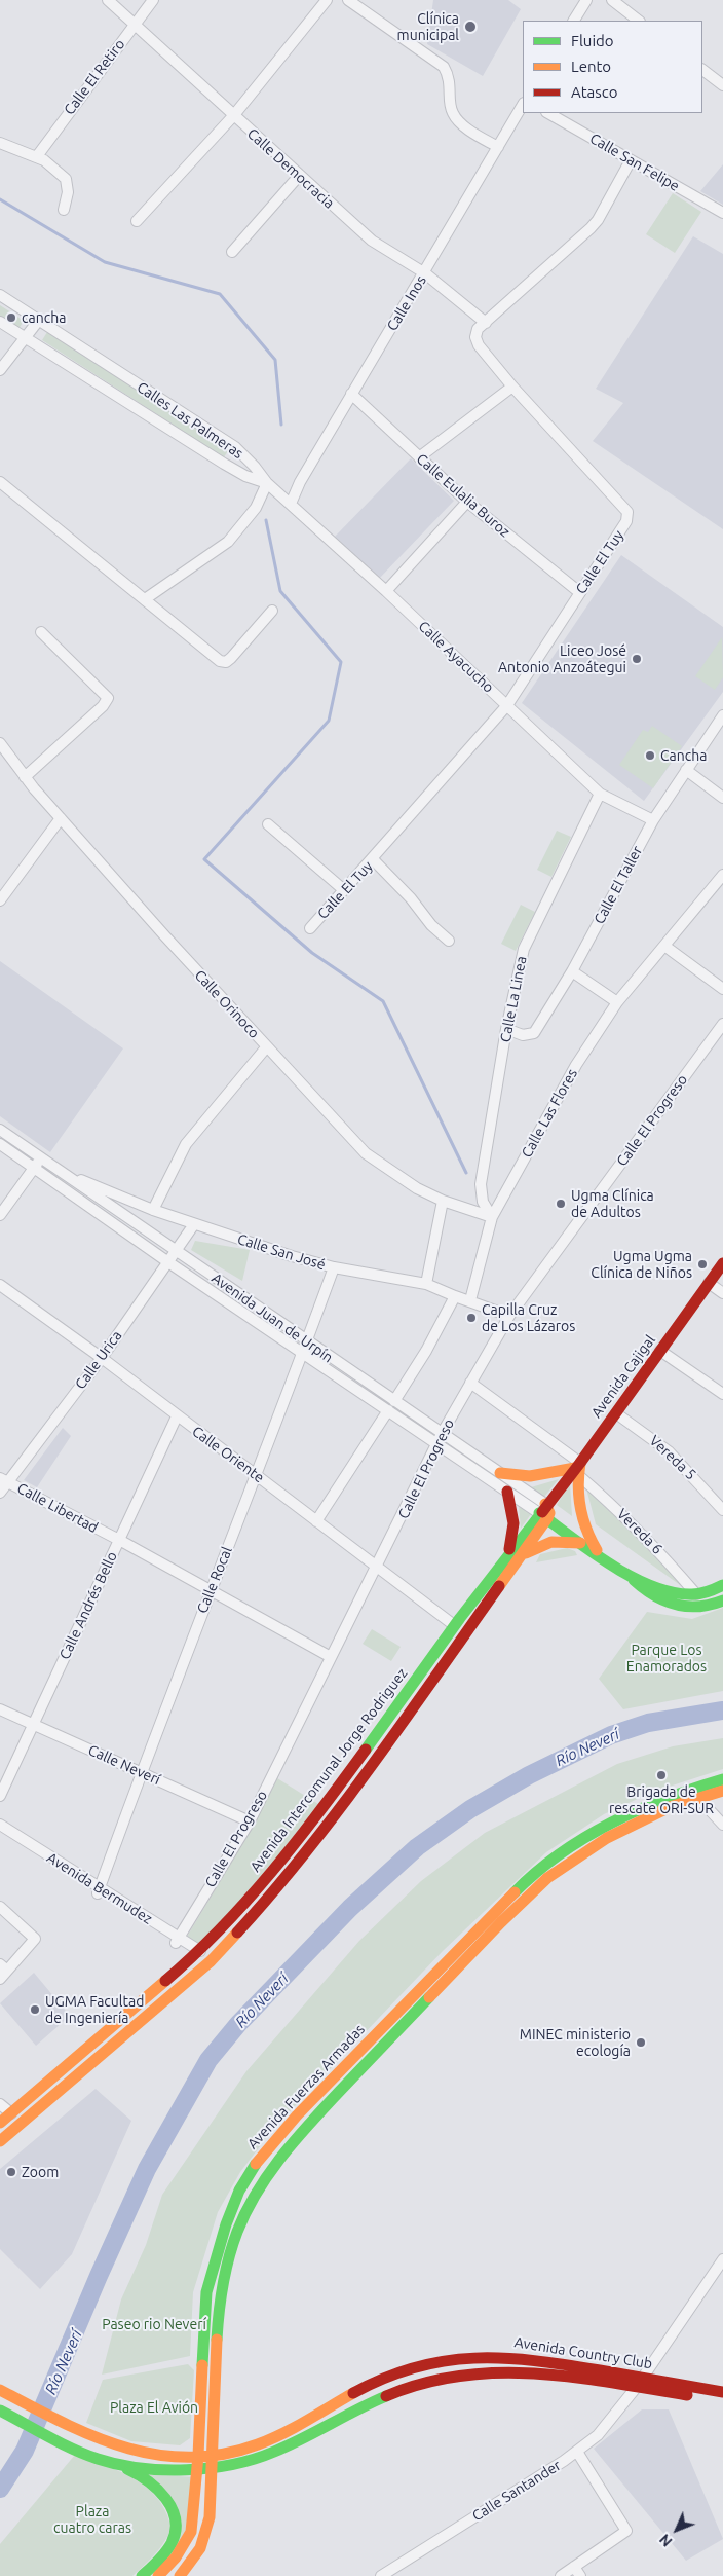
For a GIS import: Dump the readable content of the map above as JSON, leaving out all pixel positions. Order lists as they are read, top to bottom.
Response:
{
  "streets": {
    "street": [
      "Calle El Retiro",
      "Calle San Felipe",
      "Calle Democracia",
      "Calle Inos",
      "Calles Las Palmeras",
      "Calle Eulalia Buroz",
      "Calle El Tuy",
      "Calle Ayacucho",
      "Calle El Taller",
      "Calle La Linea",
      "Calle Orinoco",
      "Calle Las Flores",
      "Calle El Progreso",
      "Calle San José",
      "Avenida Juan de Urpín",
      "Calle Urica",
      "Avenida Cajigal",
      "Calle Oriente",
      "Vereda 5",
      "Calle Libertad",
      "Vereda 6",
      "Calle Rocal",
      "Calle Andrés Bello",
      "Calle Neverí",
      "Avenida Intercomunal Jorge Rodriguez",
      "Avenida Bermudez",
      "Avenida Fuerzas Armadas",
      "Avenida Country Club",
      "Calle Santander"
    ]
  },
  "crossings": [
    ["Calle El Retiro", "Calle Democracia"],
    ["Calle San Felipe", "Calle El Tuy"],
    ["Calle Democracia", "Calle Inos"],
    ["Calle Democracia", "Calle El Tuy"],
    ["Calle Inos", "Calle Eulalia Buroz"],
    ["Calle Inos", "Calle Ayacucho"],
    ["Calles Las Palmeras", "Calle Ayacucho"],
    ["Calle Eulalia Buroz", "Calle El Tuy"],
    ["Calle El Tuy", "Calle Ayacucho"],
    ["Calle Ayacucho", "Calle El Taller"],
    ["Calle Ayacucho", "Calle La Linea"],
    ["Calle El Taller", "Calle La Linea"],
    ["Calle La Linea", "Calle Orinoco"],
    ["Calle La Linea", "Calle Las Flores"],
    ["Calle Orinoco", "Calle Las Flores"],
    ["Calle Las Flores", "Calle San José"],
    ["Calle El Progreso", "Calle San José"],
    ["Calle El Progreso", "Avenida Juan de Urpín"],
    ["Calle El Progreso", "Calle Oriente"],
    ["Calle El Progreso", "Calle Libertad"],
    ["Calle El Progreso", "Vereda 6"],
    ["Calle El Progreso", "Calle Neverí"],
    ["Calle El Progreso", "Avenida Bermudez"],
    ["Calle San José", "Avenida Juan de Urpín"],
    ["Calle San José", "Calle Urica"],
    ["Calle San José", "Calle Rocal"],
    ["Avenida Juan de Urpín", "Calle Urica"],
    ["Avenida Juan de Urpín", "Avenida Cajigal"],
    ["Avenida Juan de Urpín", "Calle Rocal"],
    ["Avenida Juan de Urpín", "Avenida Intercomunal Jorge Rodriguez"],
    ["Calle Urica", "Calle Oriente"],
    ["Calle Urica", "Calle Libertad"],
    ["Avenida Cajigal", "Vereda 5"],
    ["Avenida Cajigal", "Vereda 6"],
    ["Avenida Cajigal", "Avenida Intercomunal Jorge Rodriguez"],
    ["Calle Oriente", "Calle Rocal"],
    ["Calle Oriente", "Calle Andrés Bello"],
    ["Calle Oriente", "Avenida Intercomunal Jorge Rodriguez"],
    ["Calle Libertad", "Calle Rocal"],
    ["Calle Libertad", "Calle Andrés Bello"],
    ["Calle Rocal", "Calle Neverí"],
    ["Calle Rocal", "Avenida Bermudez"],
    ["Calle Andrés Bello", "Calle Neverí"],
    ["Avenida Intercomunal Jorge Rodriguez", "Avenida Bermudez"],
    ["Avenida Fuerzas Armadas", "Avenida Country Club"],
    ["Avenida Country Club", "Calle Santander"]
  ],
  "water": ["Río Neverí"],
  "parks": [
    "Parque Los Enamorados",
    "Paseo rio Neverí",
    "Plaza El Avión",
    "Plaza cuatro caras"
  ],
  "places": [
    "Clínica municipal",
    "cancha",
    "Liceo José Antonio Anzoátegui",
    "Cancha",
    "Ugma Clínica de Adultos",
    "Ugma Ugma Clínica de Niños",
    "Capilla Cruz de Los Lázaros",
    "Brigada de rescate ORI-SUR",
    "UGMA Facultad de Ingeniería",
    "MINEC ministerio ecología",
    "Zoom"
  ],
  "legend": ["Fluido", "Lento", "Atasco"],
  "north": "bottom left"
}
